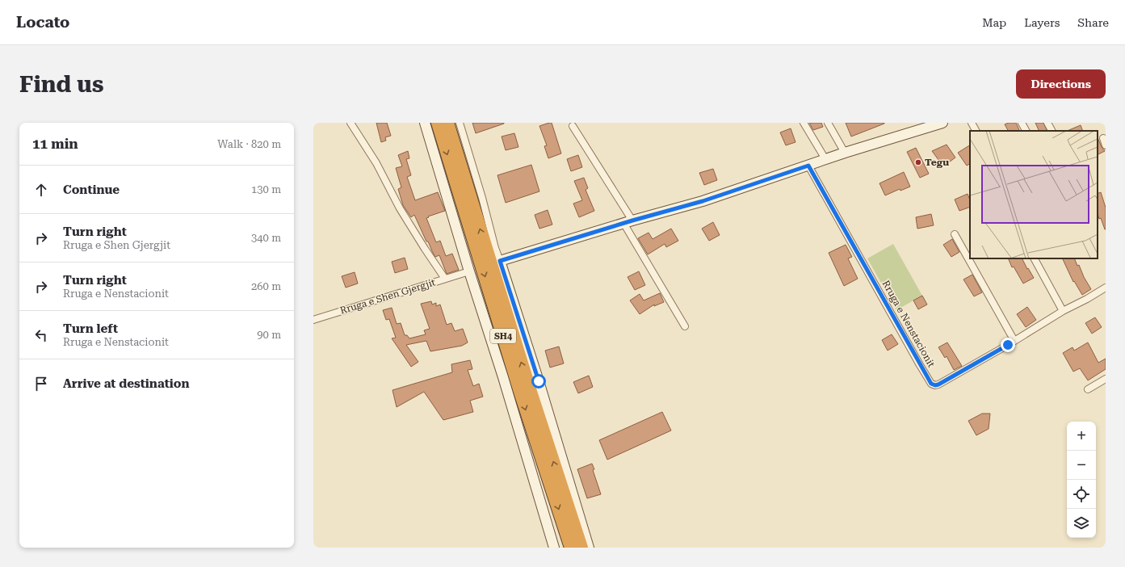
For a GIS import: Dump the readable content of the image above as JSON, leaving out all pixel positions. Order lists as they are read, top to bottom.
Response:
{
  "streets": {
    "highway": ["SH4"],
    "street": ["Rruga e Shen Gjergjit", "Rruga e Nenstacionit"]
  },
  "places": ["Tegu"],
  "page": {
    "header": "Locato",
    "nav": ["Map", "Layers", "Share"],
    "buttons": "Directions",
    "title": "Find us",
    "heading": ["11 min", "Walk · 820 m"],
    "list": [
      ["Continue", "130 m"],
      ["Turn right", "Rruga e Shen Gjergjit", "340 m"],
      ["Turn right", "Rruga e Nenstacionit", "260 m"],
      ["Turn left", "Rruga e Nenstacionit", "90 m"],
      "Arrive at destination"
    ],
    "map_buttons": ["+", "−"]
  }
}
